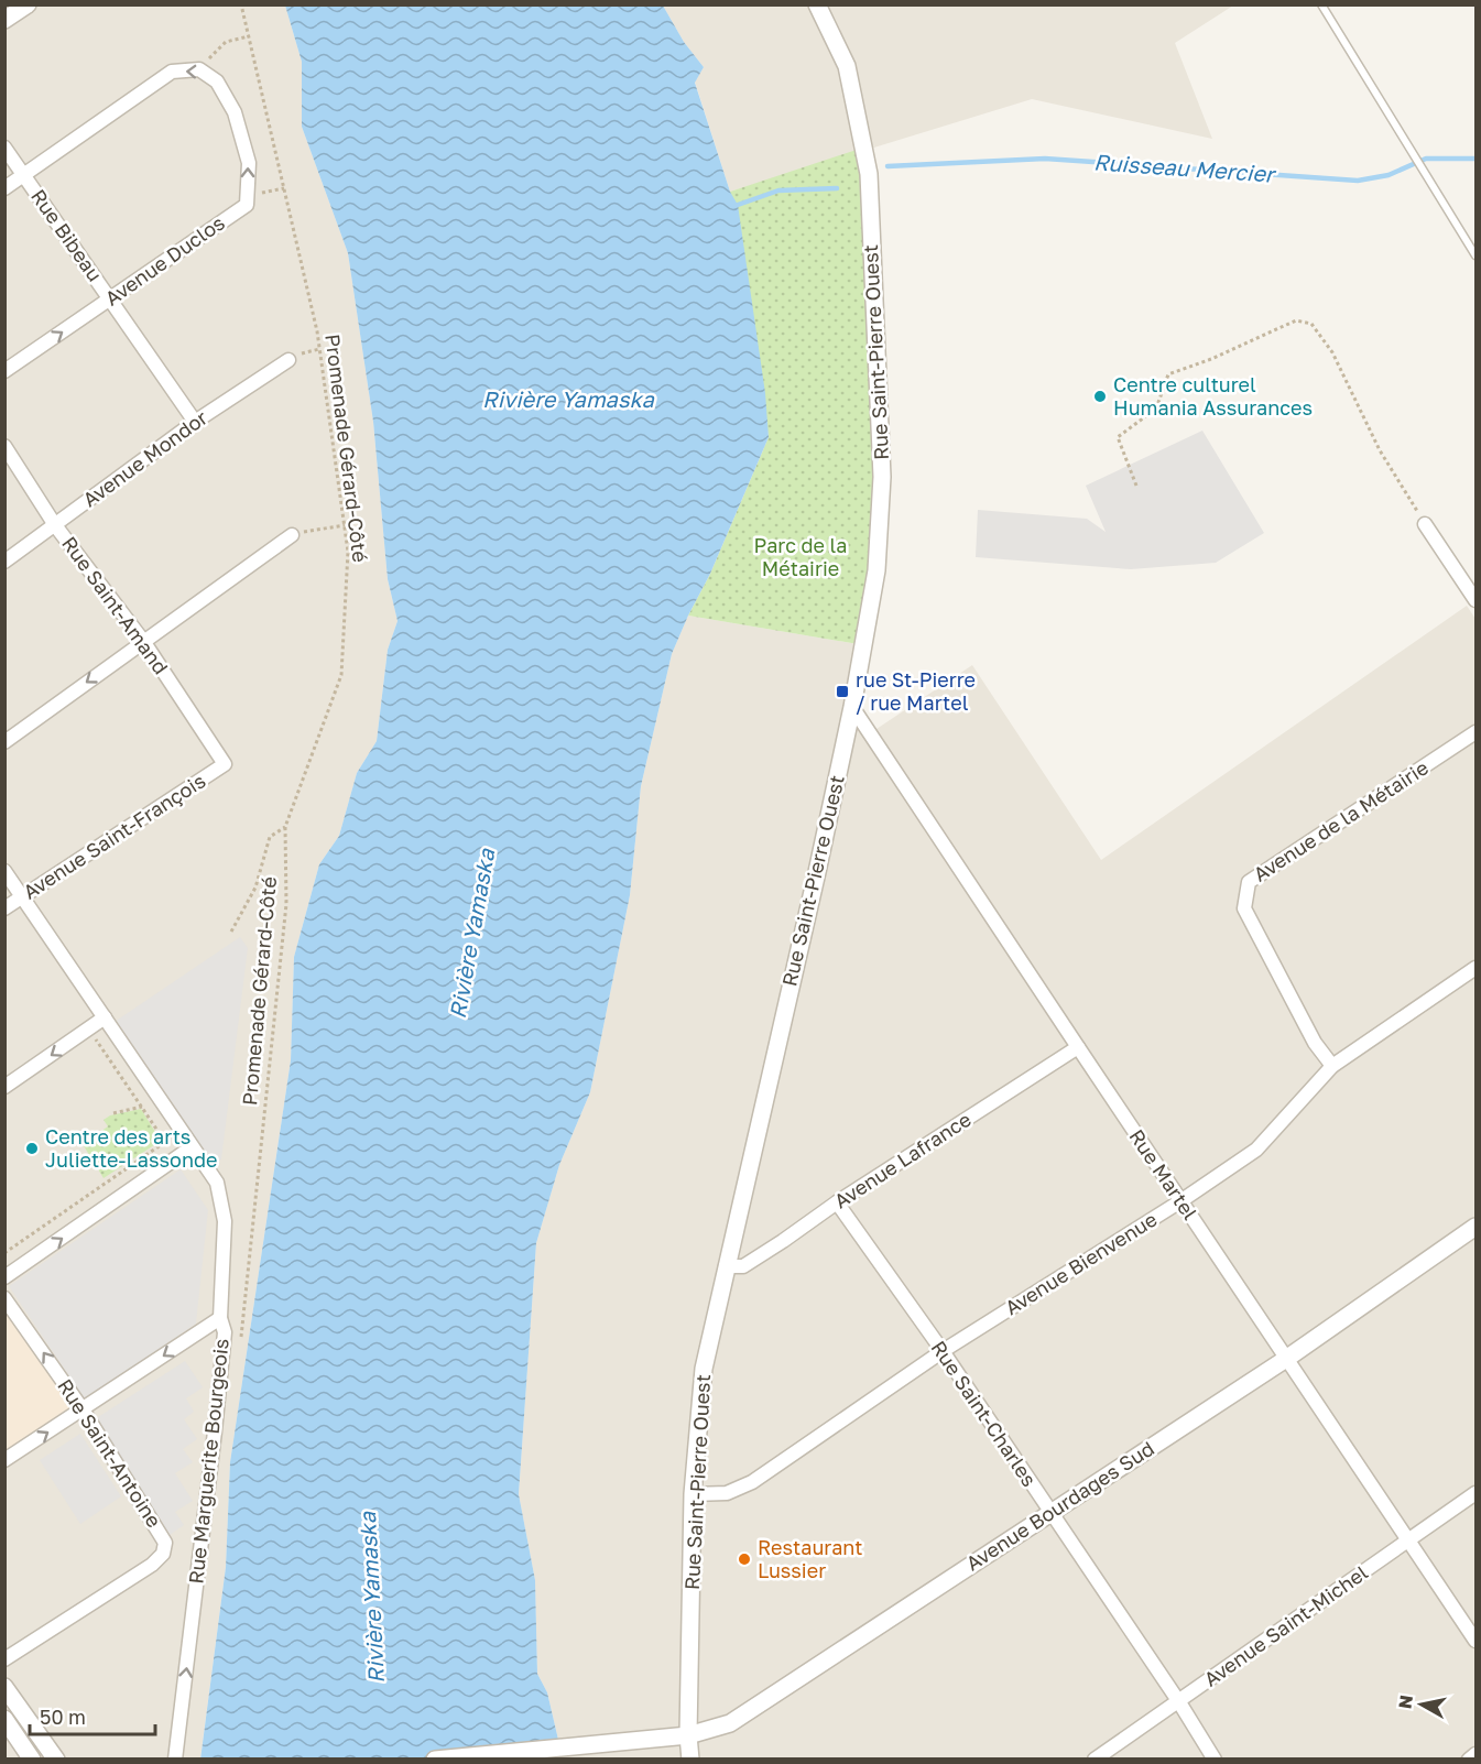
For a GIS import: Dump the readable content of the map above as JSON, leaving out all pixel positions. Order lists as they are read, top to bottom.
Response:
{
  "streets": {
    "street": [
      "Rue Bibeau",
      "Avenue Duclos",
      "Rue Saint-Pierre Ouest",
      "Avenue Mondor",
      "Rue Saint-Amand",
      "Avenue de la Métairie",
      "Avenue Saint-François",
      "Avenue Lafrance",
      "Rue Martel",
      "Avenue Bienvenue",
      "Rue Saint-Charles",
      "Rue Saint-Antoine",
      "Rue Marguerite Bourgeois",
      "Avenue Bourdages Sud",
      "Avenue Saint-Michel"
    ],
    "path": ["Promenade Gérard-Côté"]
  },
  "crossings": [
    ["Rue Bibeau", "Avenue Duclos"],
    ["Rue Bibeau", "Avenue Mondor"],
    ["Rue Saint-Pierre Ouest", "Avenue Lafrance"],
    ["Rue Saint-Pierre Ouest", "Rue Martel"],
    ["Rue Saint-Pierre Ouest", "Avenue Bienvenue"],
    ["Rue Saint-Pierre Ouest", "Avenue Bourdages Sud"],
    ["Avenue Mondor", "Rue Saint-Amand"],
    ["Rue Saint-Amand", "Avenue Saint-François"],
    ["Avenue de la Métairie", "Avenue Bienvenue"],
    ["Avenue Saint-François", "Rue Marguerite Bourgeois"],
    ["Avenue Lafrance", "Rue Martel"],
    ["Avenue Lafrance", "Rue Saint-Charles"],
    ["Rue Martel", "Avenue Bienvenue"],
    ["Rue Martel", "Avenue Bourdages Sud"],
    ["Rue Martel", "Avenue Saint-Michel"],
    ["Avenue Bienvenue", "Rue Saint-Charles"],
    ["Rue Saint-Charles", "Avenue Bourdages Sud"],
    ["Rue Saint-Charles", "Avenue Saint-Michel"]
  ],
  "one_way": ["Avenue Duclos", "Rue Marguerite Bourgeois"],
  "water": ["Ruisseau Mercier", "Rivière Yamaska"],
  "parks": ["Parc de la Métairie"],
  "places": {
    "other": ["Centre culturel Humania Assurances", "Centre des arts Juliette-Lassonde", "Restaurant Lussier"],
    "transit": ["rue St-Pierre / rue Martel"]
  },
  "scale_bar": "50 m",
  "north": "left"
}
